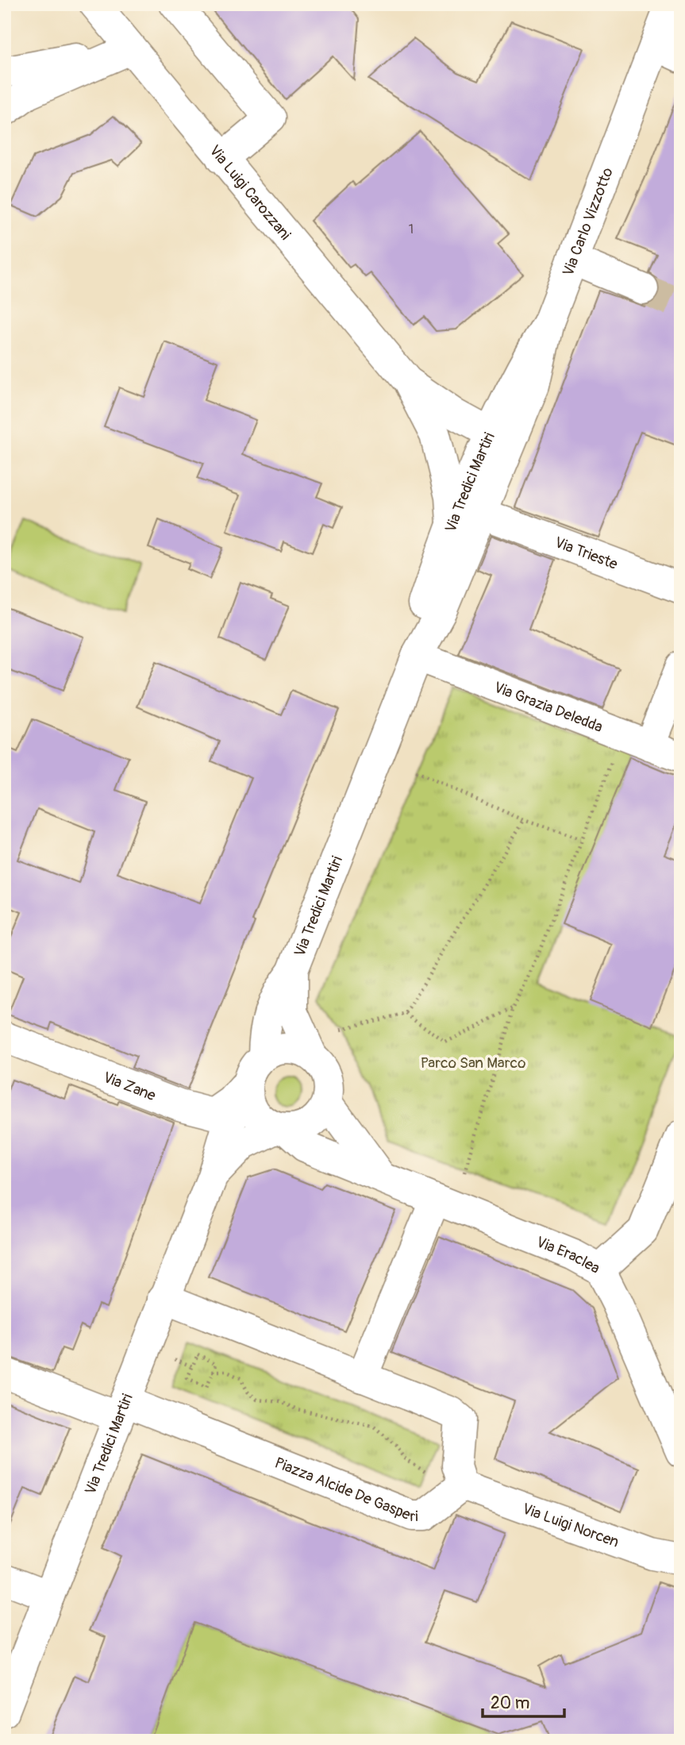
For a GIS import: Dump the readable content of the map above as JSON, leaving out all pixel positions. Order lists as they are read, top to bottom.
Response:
{
  "streets": {
    "street": [
      "Via Luigi Carozzani",
      "Via Carlo Vizzotto",
      "Via Tredici Martiri",
      "Via Trieste",
      "Via Grazia Deledda",
      "Via Zane",
      "Via Eraclea",
      "Piazza Alcide De Gasperi",
      "Via Luigi Norcen"
    ]
  },
  "crossings": [
    ["Via Luigi Carozzani", "Via Carlo Vizzotto"],
    ["Via Luigi Carozzani", "Via Tredici Martiri"],
    ["Via Carlo Vizzotto", "Via Tredici Martiri"],
    ["Via Tredici Martiri", "Via Grazia Deledda"],
    ["Via Tredici Martiri", "Via Zane"],
    ["Via Tredici Martiri", "Via Eraclea"],
    ["Via Tredici Martiri", "Piazza Alcide De Gasperi"],
    ["Via Zane", "Via Eraclea"],
    ["Piazza Alcide De Gasperi", "Via Luigi Norcen"]
  ],
  "parks": ["Parco San Marco"],
  "house_numbers": ["1"],
  "scale_bar": "20 m"
}
